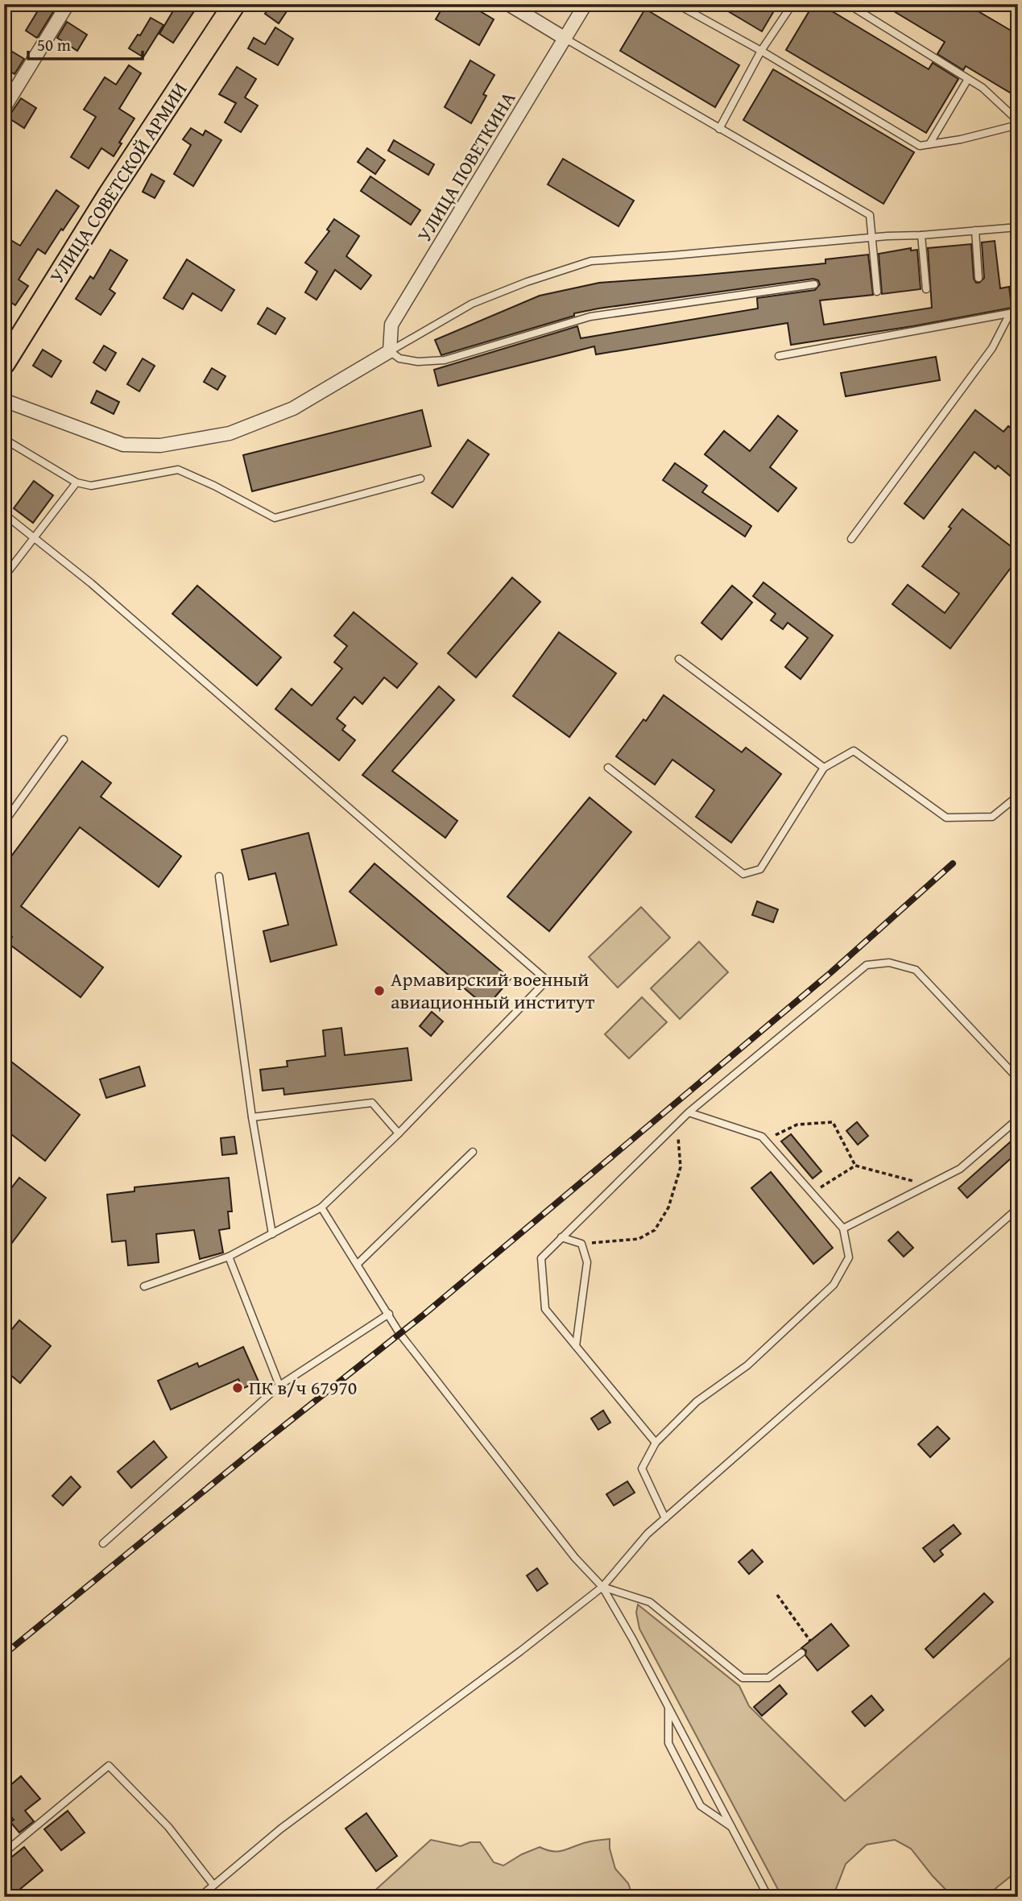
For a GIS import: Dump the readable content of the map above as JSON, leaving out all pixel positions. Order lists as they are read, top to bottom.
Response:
{
  "streets": {
    "main road": ["УЛИЦА СОВЕТСКОЙ АРМИИ"],
    "street": ["УЛИЦА ПОВЕТКИНА"]
  },
  "places": ["Армавирский военный авиационный институт", "ПК в/ч 67970"],
  "scale_bar": "50 m"
}
